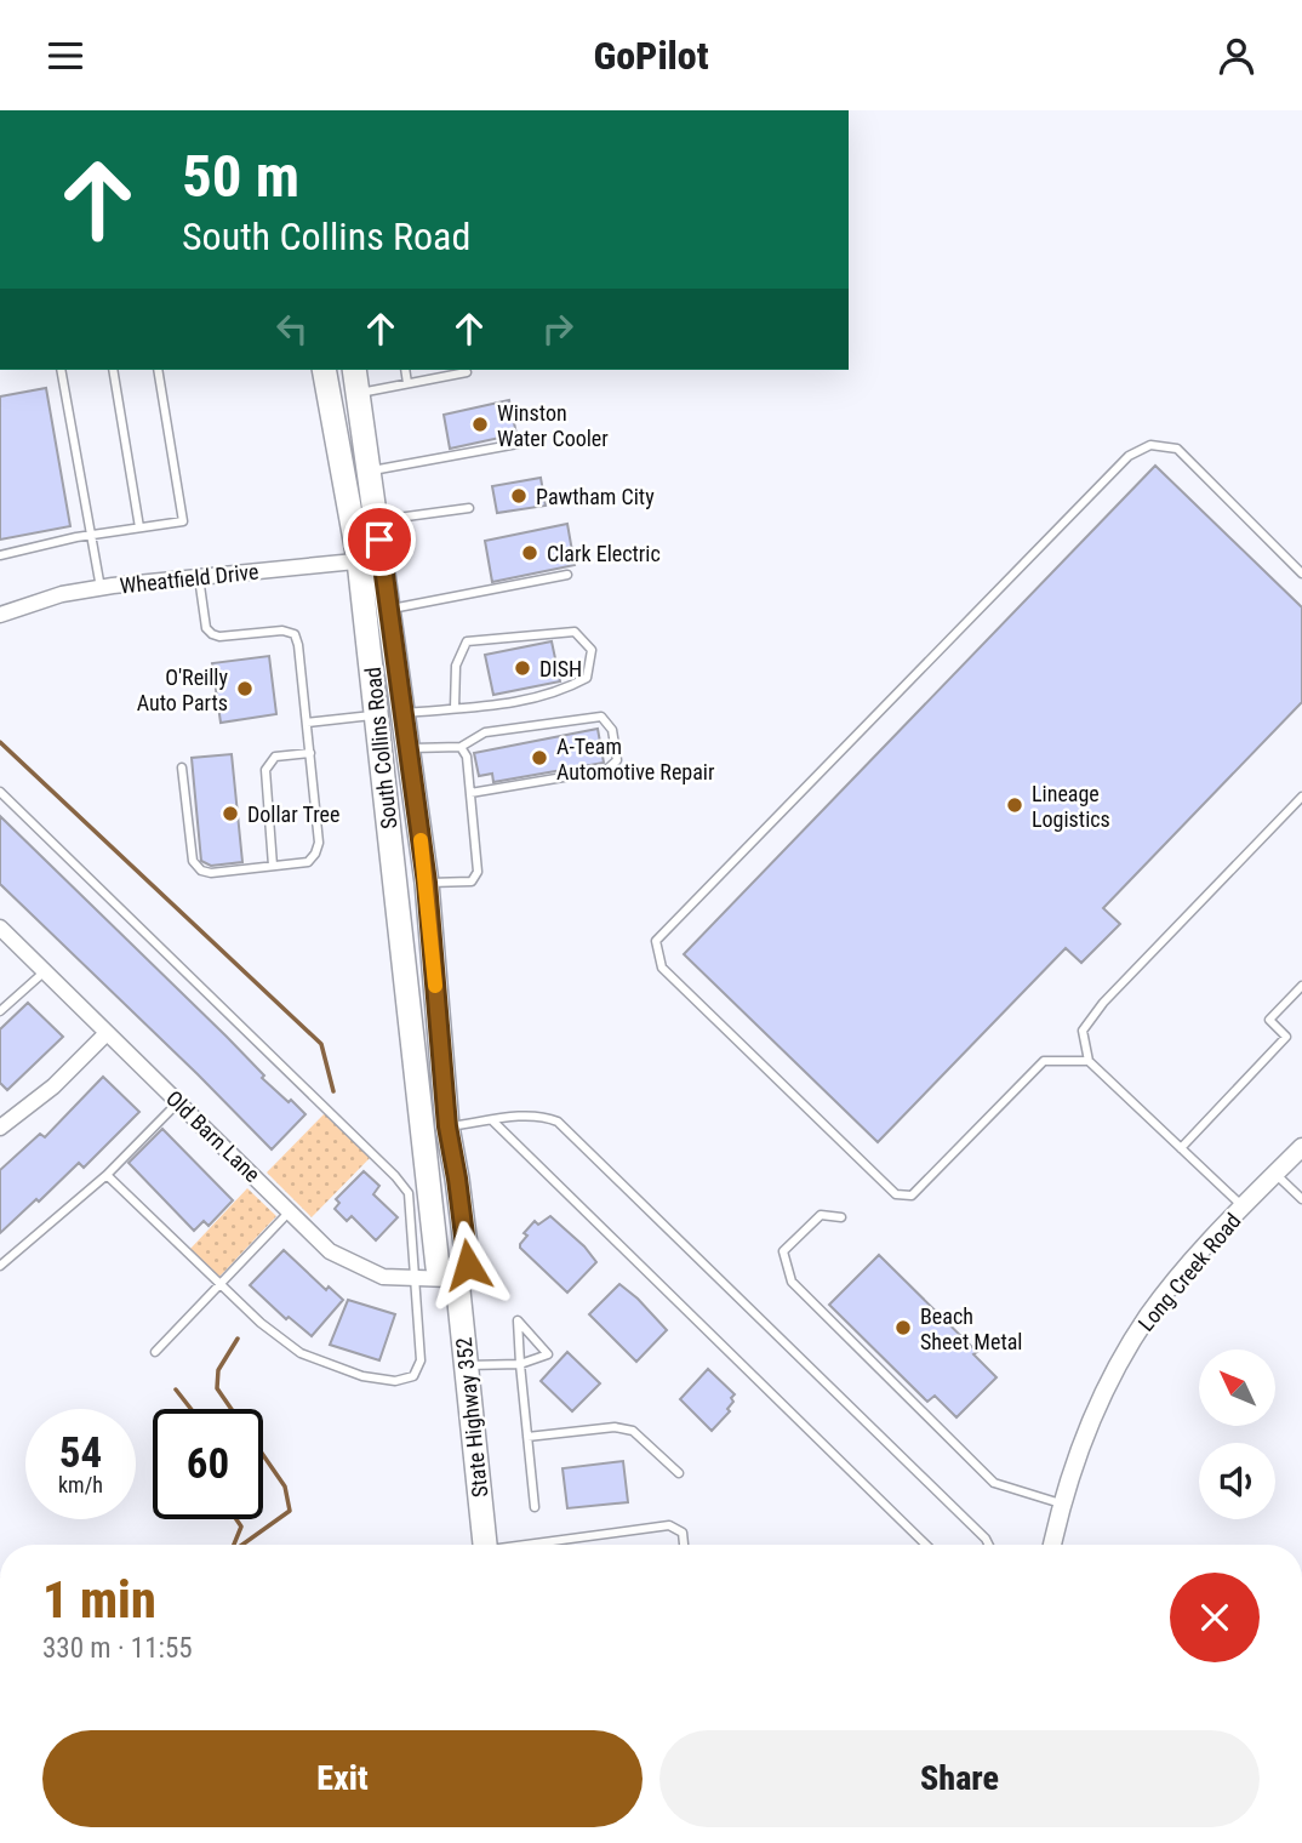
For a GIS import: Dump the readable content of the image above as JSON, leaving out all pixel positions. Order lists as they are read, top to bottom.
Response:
{
  "streets": {
    "main road": ["South Collins Road", "State Highway 352"],
    "street": ["Wheatfield Drive", "Old Barn Lane", "Long Creek Road"]
  },
  "crossings": [
    ["Wheatfield Drive", "South Collins Road"],
    ["South Collins Road", "State Highway 352"],
    ["Old Barn Lane", "State Highway 352"]
  ],
  "places": [
    "Winston Water Cooler",
    "Pawtham City",
    "Clark Electric",
    "DISH",
    "O'Reilly Auto Parts",
    "A-Team Automotive Repair",
    "Lineage Logistics",
    "Dollar Tree",
    "Beach Sheet Metal"
  ],
  "north": "top left",
  "page": {
    "header": "GoPilot",
    "turn": ["50 m", "South Collins Road"],
    "speed": "54 km/h",
    "limit": "60",
    "heading": ["1 min", "330 m · 11:55"],
    "buttons": ["Exit", "Share"]
  }
}
